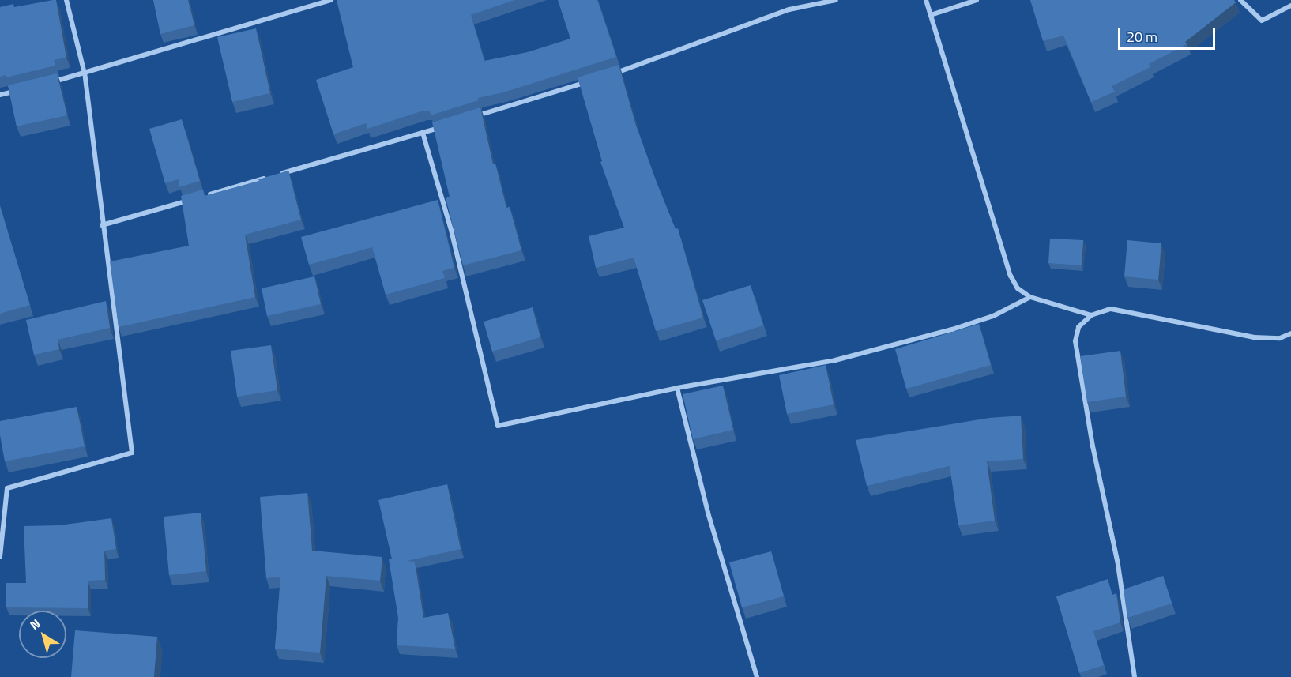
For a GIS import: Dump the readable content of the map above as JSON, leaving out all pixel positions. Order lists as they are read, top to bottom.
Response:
{
  "scale_bar": "20 m",
  "north": "top left"
}
